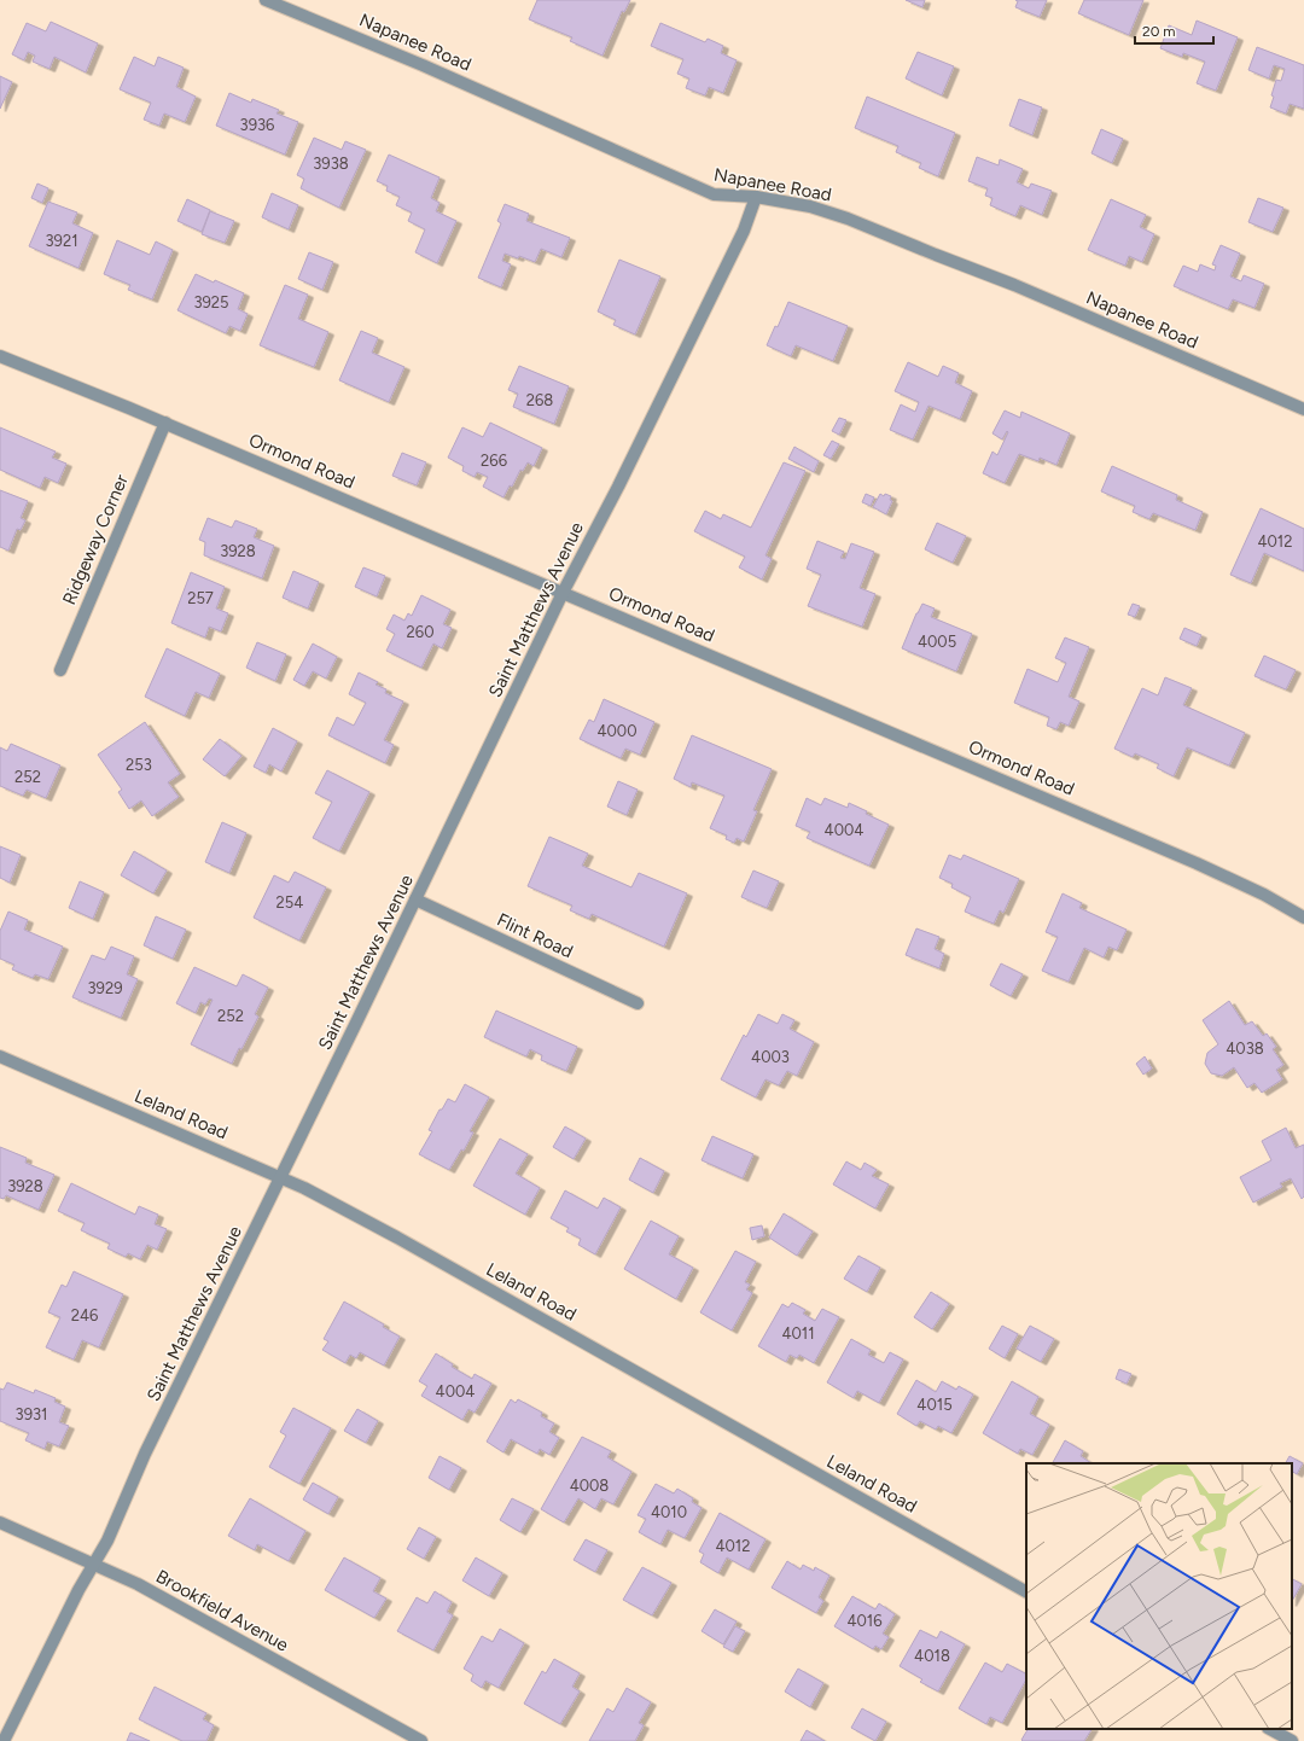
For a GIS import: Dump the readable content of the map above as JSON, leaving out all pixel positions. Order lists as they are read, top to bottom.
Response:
{
  "streets": {
    "street": [
      "Napanee Road",
      "Ormond Road",
      "Ridgeway Corner",
      "Saint Matthews Avenue",
      "Flint Road",
      "Leland Road",
      "Brookfield Avenue"
    ]
  },
  "crossings": [
    ["Napanee Road", "Saint Matthews Avenue"],
    ["Ormond Road", "Ridgeway Corner"],
    ["Ormond Road", "Saint Matthews Avenue"],
    ["Saint Matthews Avenue", "Flint Road"],
    ["Saint Matthews Avenue", "Leland Road"],
    ["Saint Matthews Avenue", "Brookfield Avenue"]
  ],
  "house_numbers": [
    "3936",
    "3938",
    "3921",
    "3925",
    "268",
    "266",
    "4012",
    "3928",
    "257",
    "260",
    "4005",
    "4000",
    "253",
    "252",
    "4004",
    "254",
    "3929",
    "252",
    "4038",
    "4003",
    "3928",
    "246",
    "4011",
    "4004",
    "4015",
    "3931",
    "4008",
    "4010",
    "4012",
    "4016",
    "4018"
  ],
  "scale_bar": "20 m"
}
